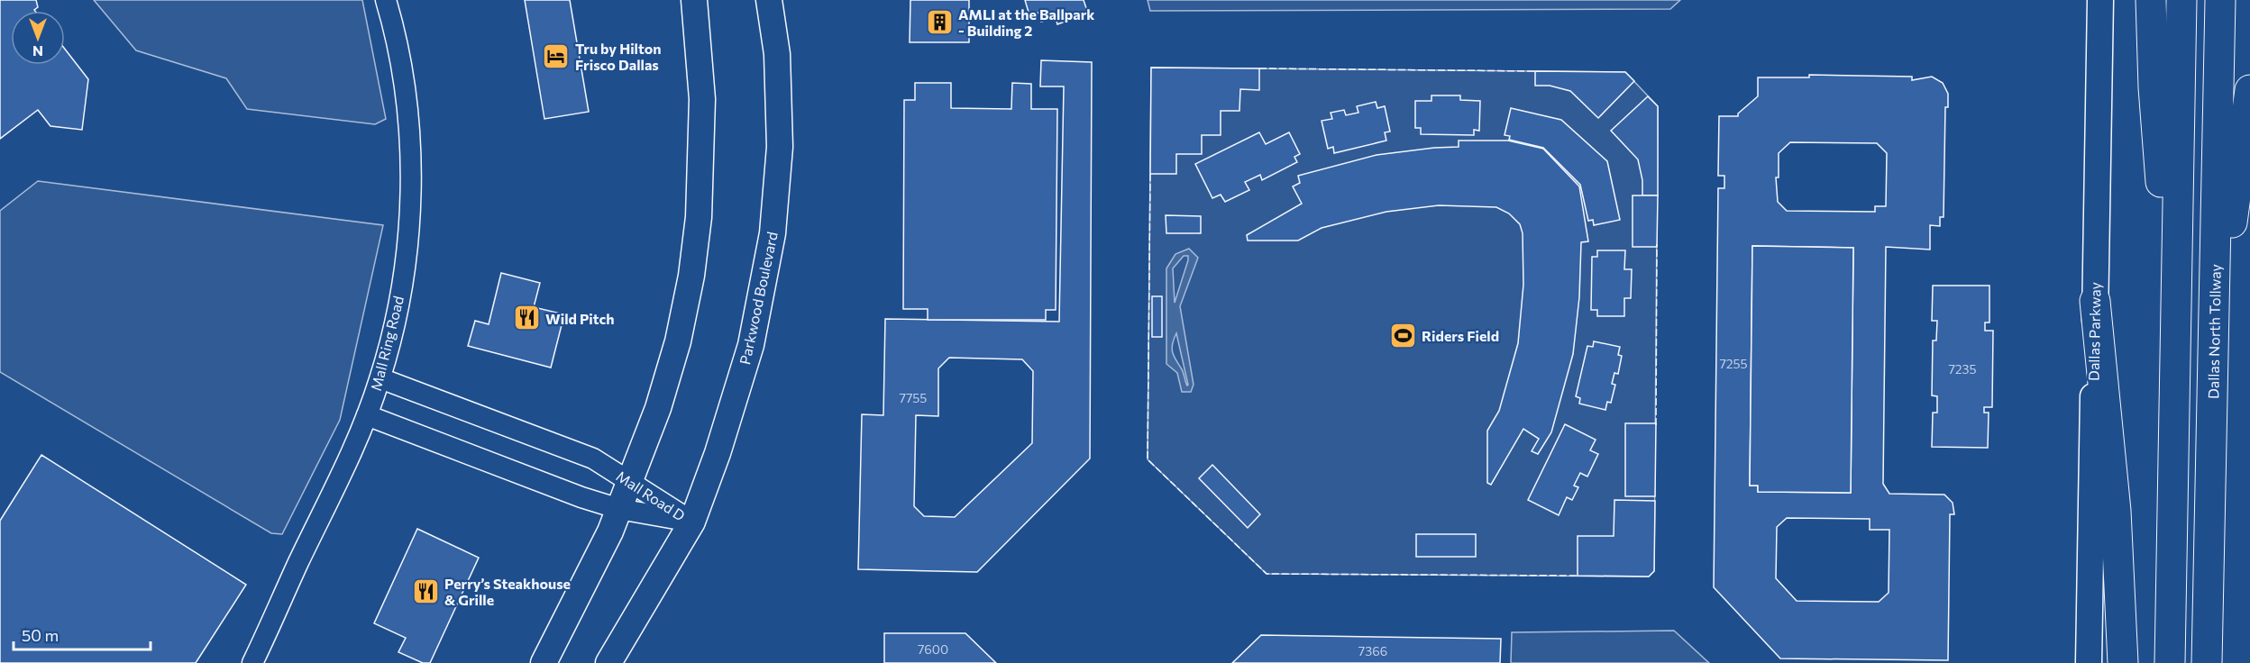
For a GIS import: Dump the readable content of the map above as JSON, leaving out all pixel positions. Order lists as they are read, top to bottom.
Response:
{
  "streets": {
    "highway": ["Dallas North Tollway"],
    "main road": ["Parkwood Boulevard", "Dallas Parkway"],
    "street": ["Mall Ring Road", "Mall Road D"]
  },
  "crossings": [
    ["Parkwood Boulevard", "Mall Road D"],
    ["Mall Ring Road", "Mall Road D"]
  ],
  "places": {
    "building": ["AMLI at the Ballpark - Building 2"],
    "hotel": ["Tru by Hilton Frisco Dallas"],
    "restaurant": ["Wild Pitch", "Perry’s Steakhouse & Grille"],
    "sports": ["Riders Field"]
  },
  "house_numbers": [
    "7255",
    "7235",
    "7755",
    "7600",
    "7366"
  ],
  "scale_bar": "50 m",
  "north": "bottom"
}
